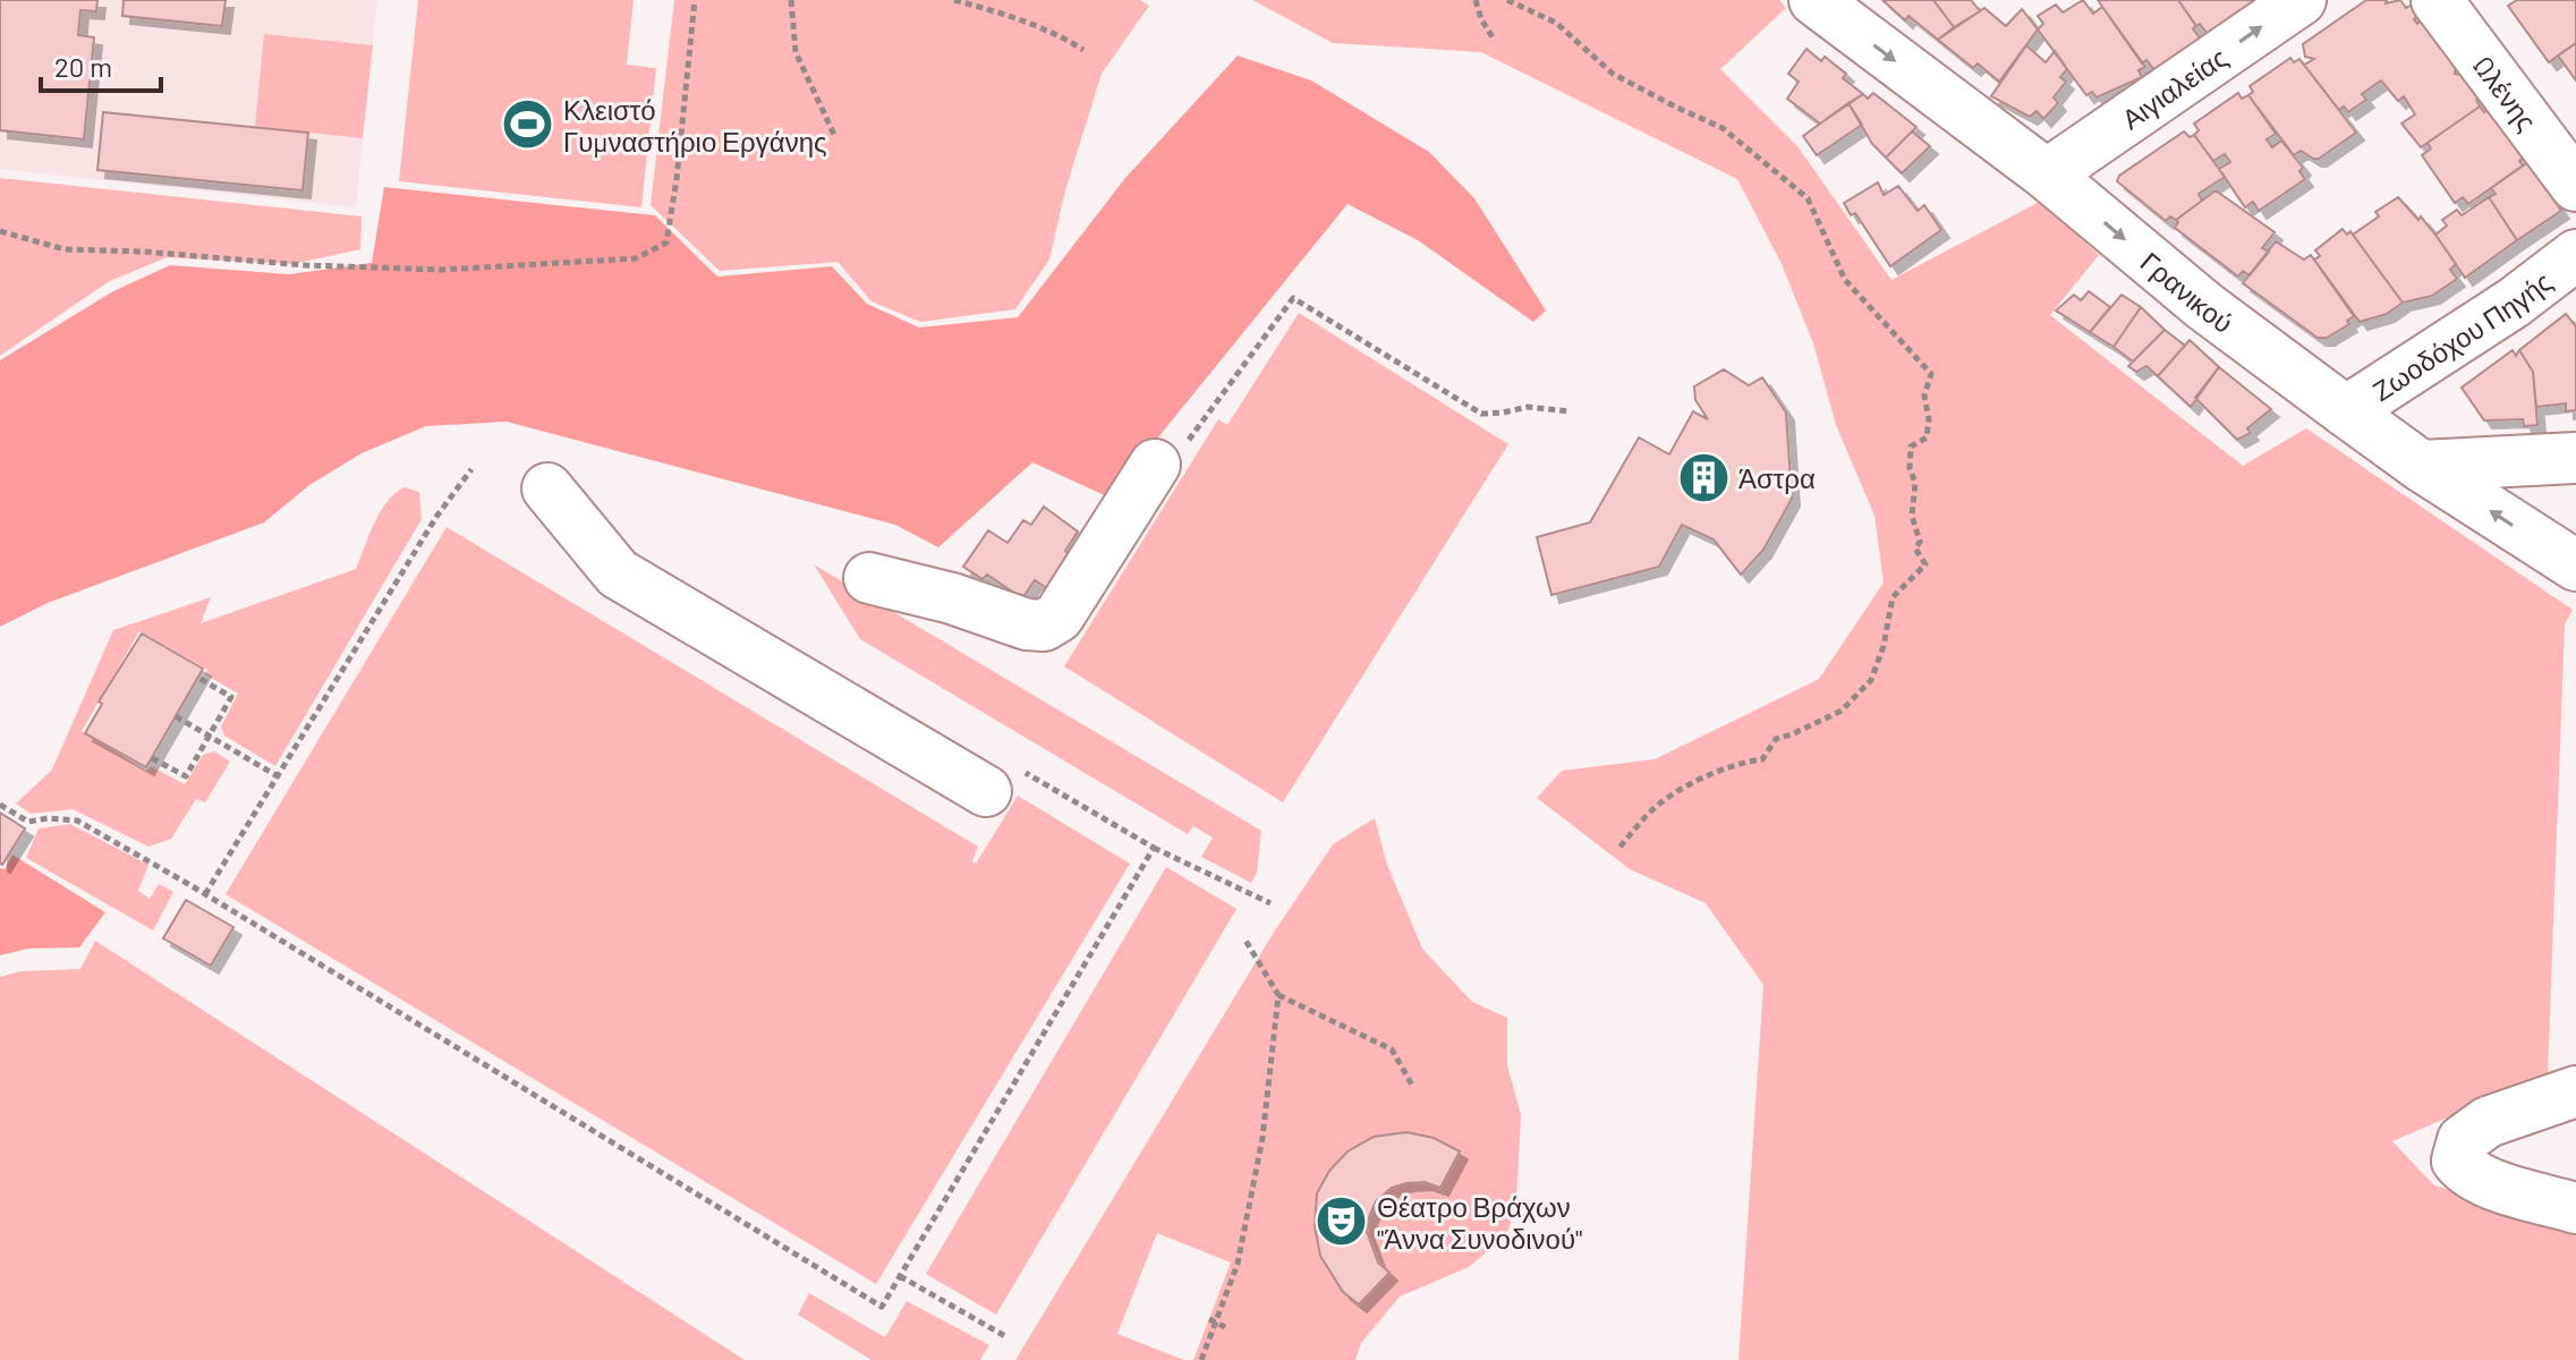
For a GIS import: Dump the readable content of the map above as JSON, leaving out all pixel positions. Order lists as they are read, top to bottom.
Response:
{
  "streets": {
    "street": [
      "Αιγιαλείας",
      "Ωλένης",
      "Γρανικού",
      "Ζωοδόχου Πηγής"
    ]
  },
  "crossings": [
    ["Αιγιαλείας", "Γρανικού"],
    ["Γρανικού", "Ζωοδόχου Πηγής"]
  ],
  "one_way": ["Αιγιαλείας"],
  "places": {
    "sports": ["Κλειστό Γυμναστήριο Εργάνης"],
    "building": ["Άστρα"],
    "theatre": ["Θέατρο Βράχων \"Άννα Συνοδινού\""]
  },
  "scale_bar": "20 m"
}
